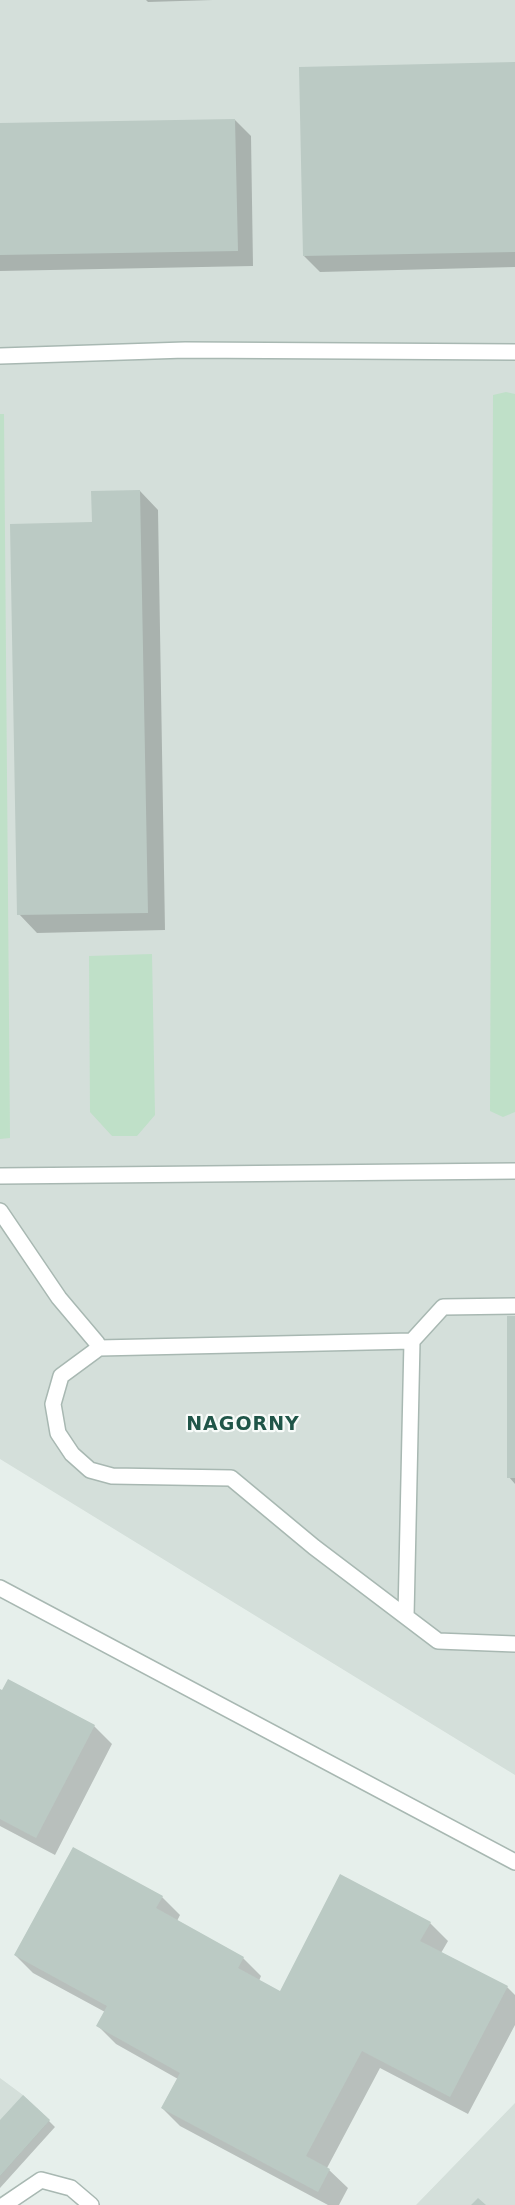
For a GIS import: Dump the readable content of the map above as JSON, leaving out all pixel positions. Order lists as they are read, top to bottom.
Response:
{
  "districts": ["NAGORNY"]
}
